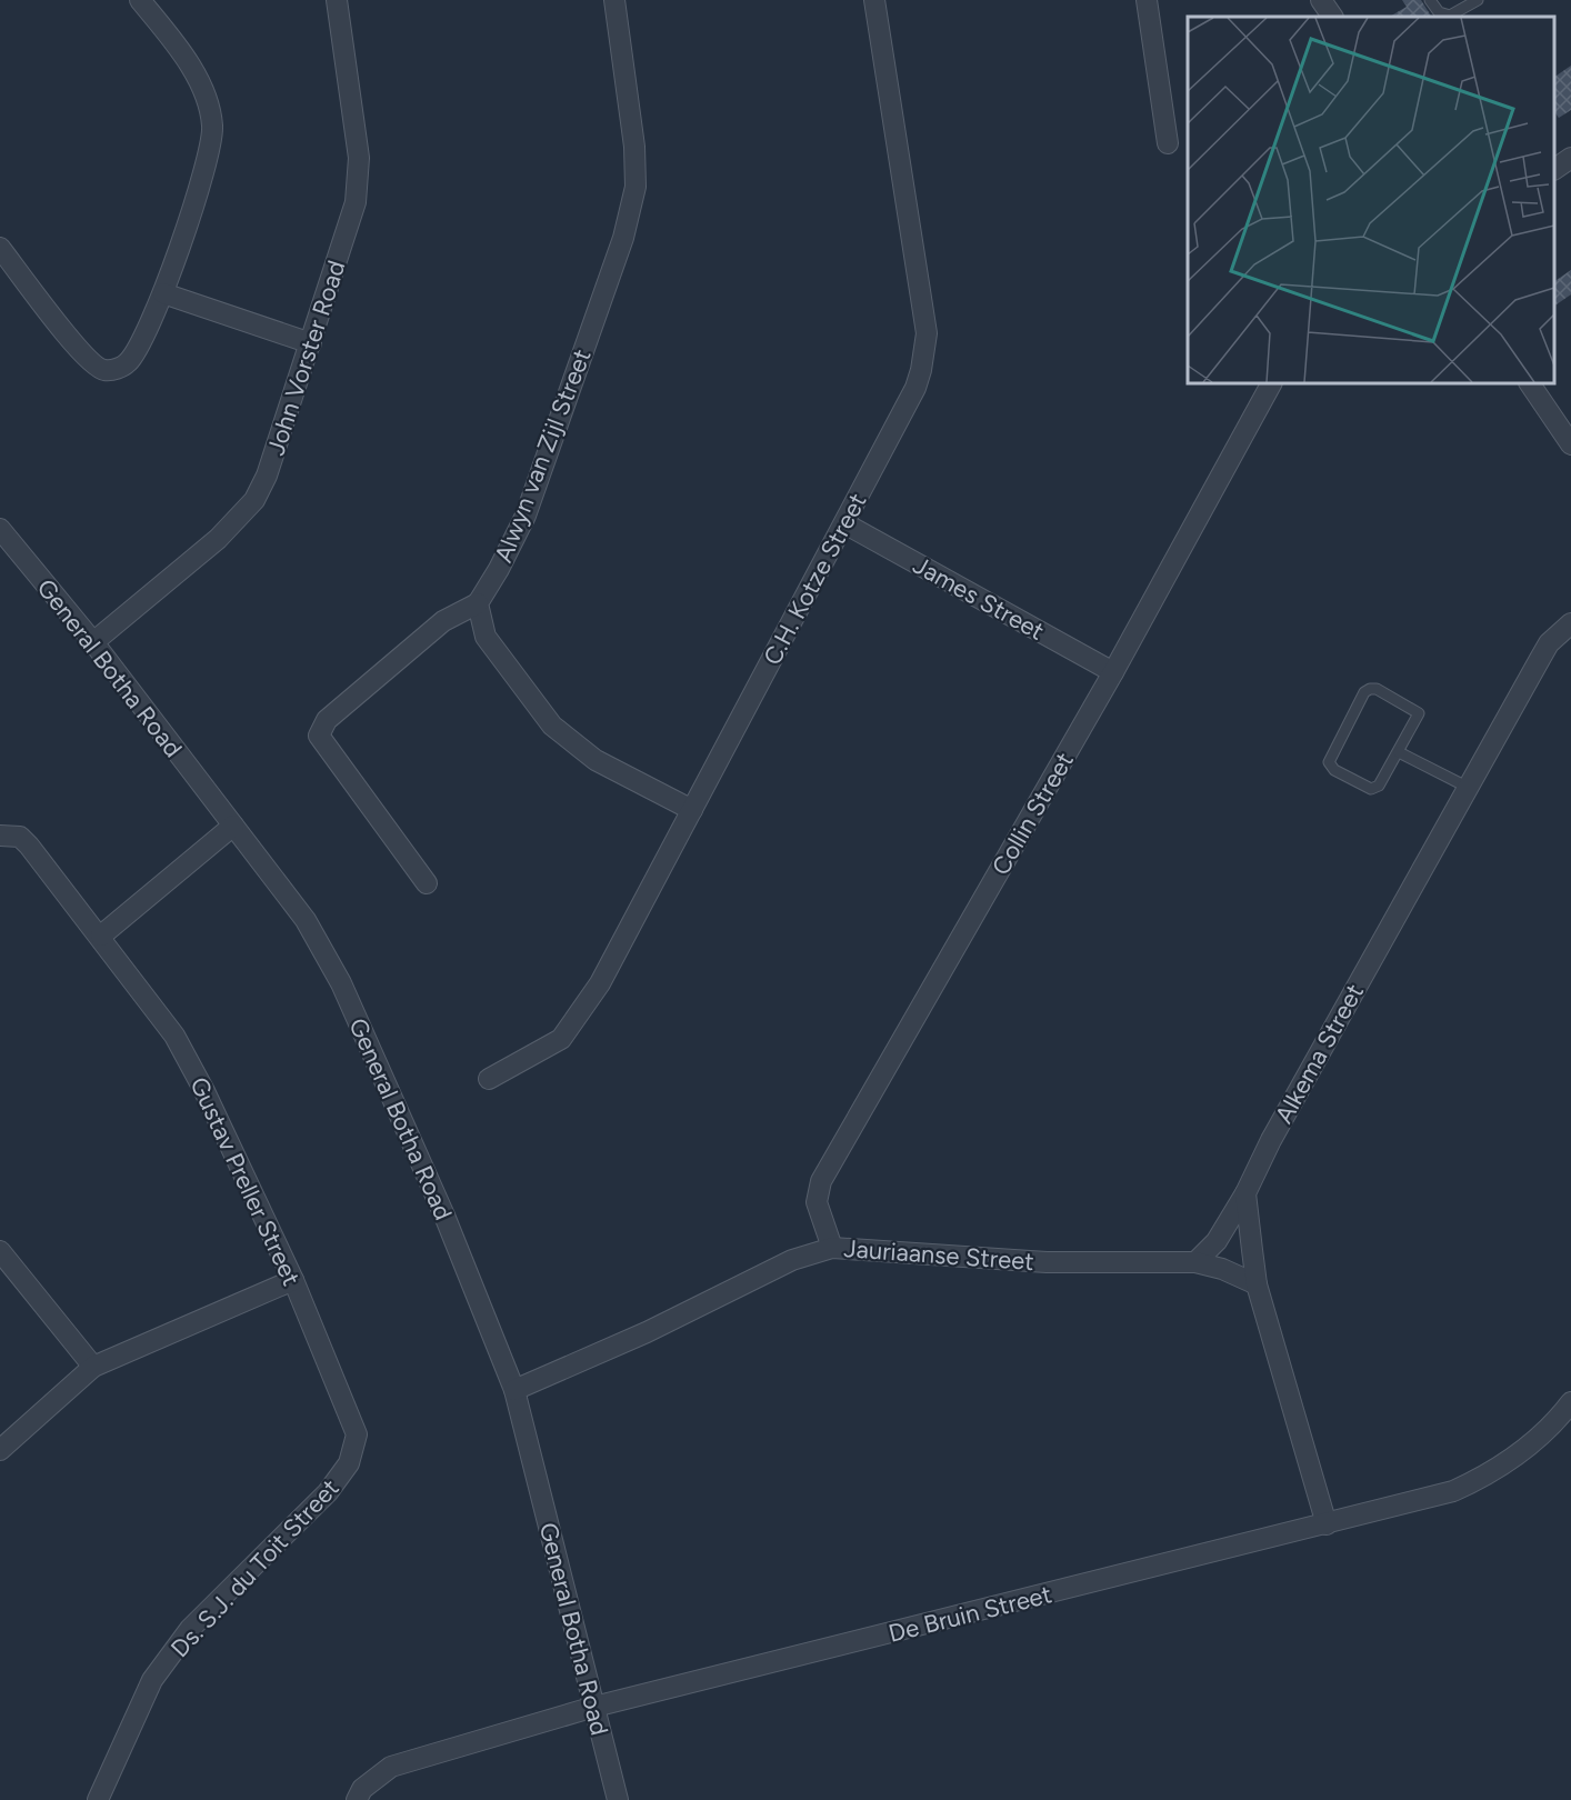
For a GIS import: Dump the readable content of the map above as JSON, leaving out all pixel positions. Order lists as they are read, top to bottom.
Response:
{
  "streets": {
    "street": [
      "John Vorster Road",
      "Alwyn van Zijl Street",
      "C.H. Kotze Street",
      "James Street",
      "General Botha Road",
      "Collin Street",
      "Alkema Street",
      "Gustav Preller Street",
      "Jauriaanse Street",
      "Ds. S.J. du Toit Street",
      "De Bruin Street"
    ]
  },
  "crossings": [
    ["John Vorster Road", "General Botha Road"],
    ["C.H. Kotze Street", "James Street"],
    ["James Street", "Collin Street"],
    ["General Botha Road", "Jauriaanse Street"],
    ["General Botha Road", "De Bruin Street"],
    ["Collin Street", "Jauriaanse Street"],
    ["Gustav Preller Street", "Ds. S.J. du Toit Street"]
  ]
}
